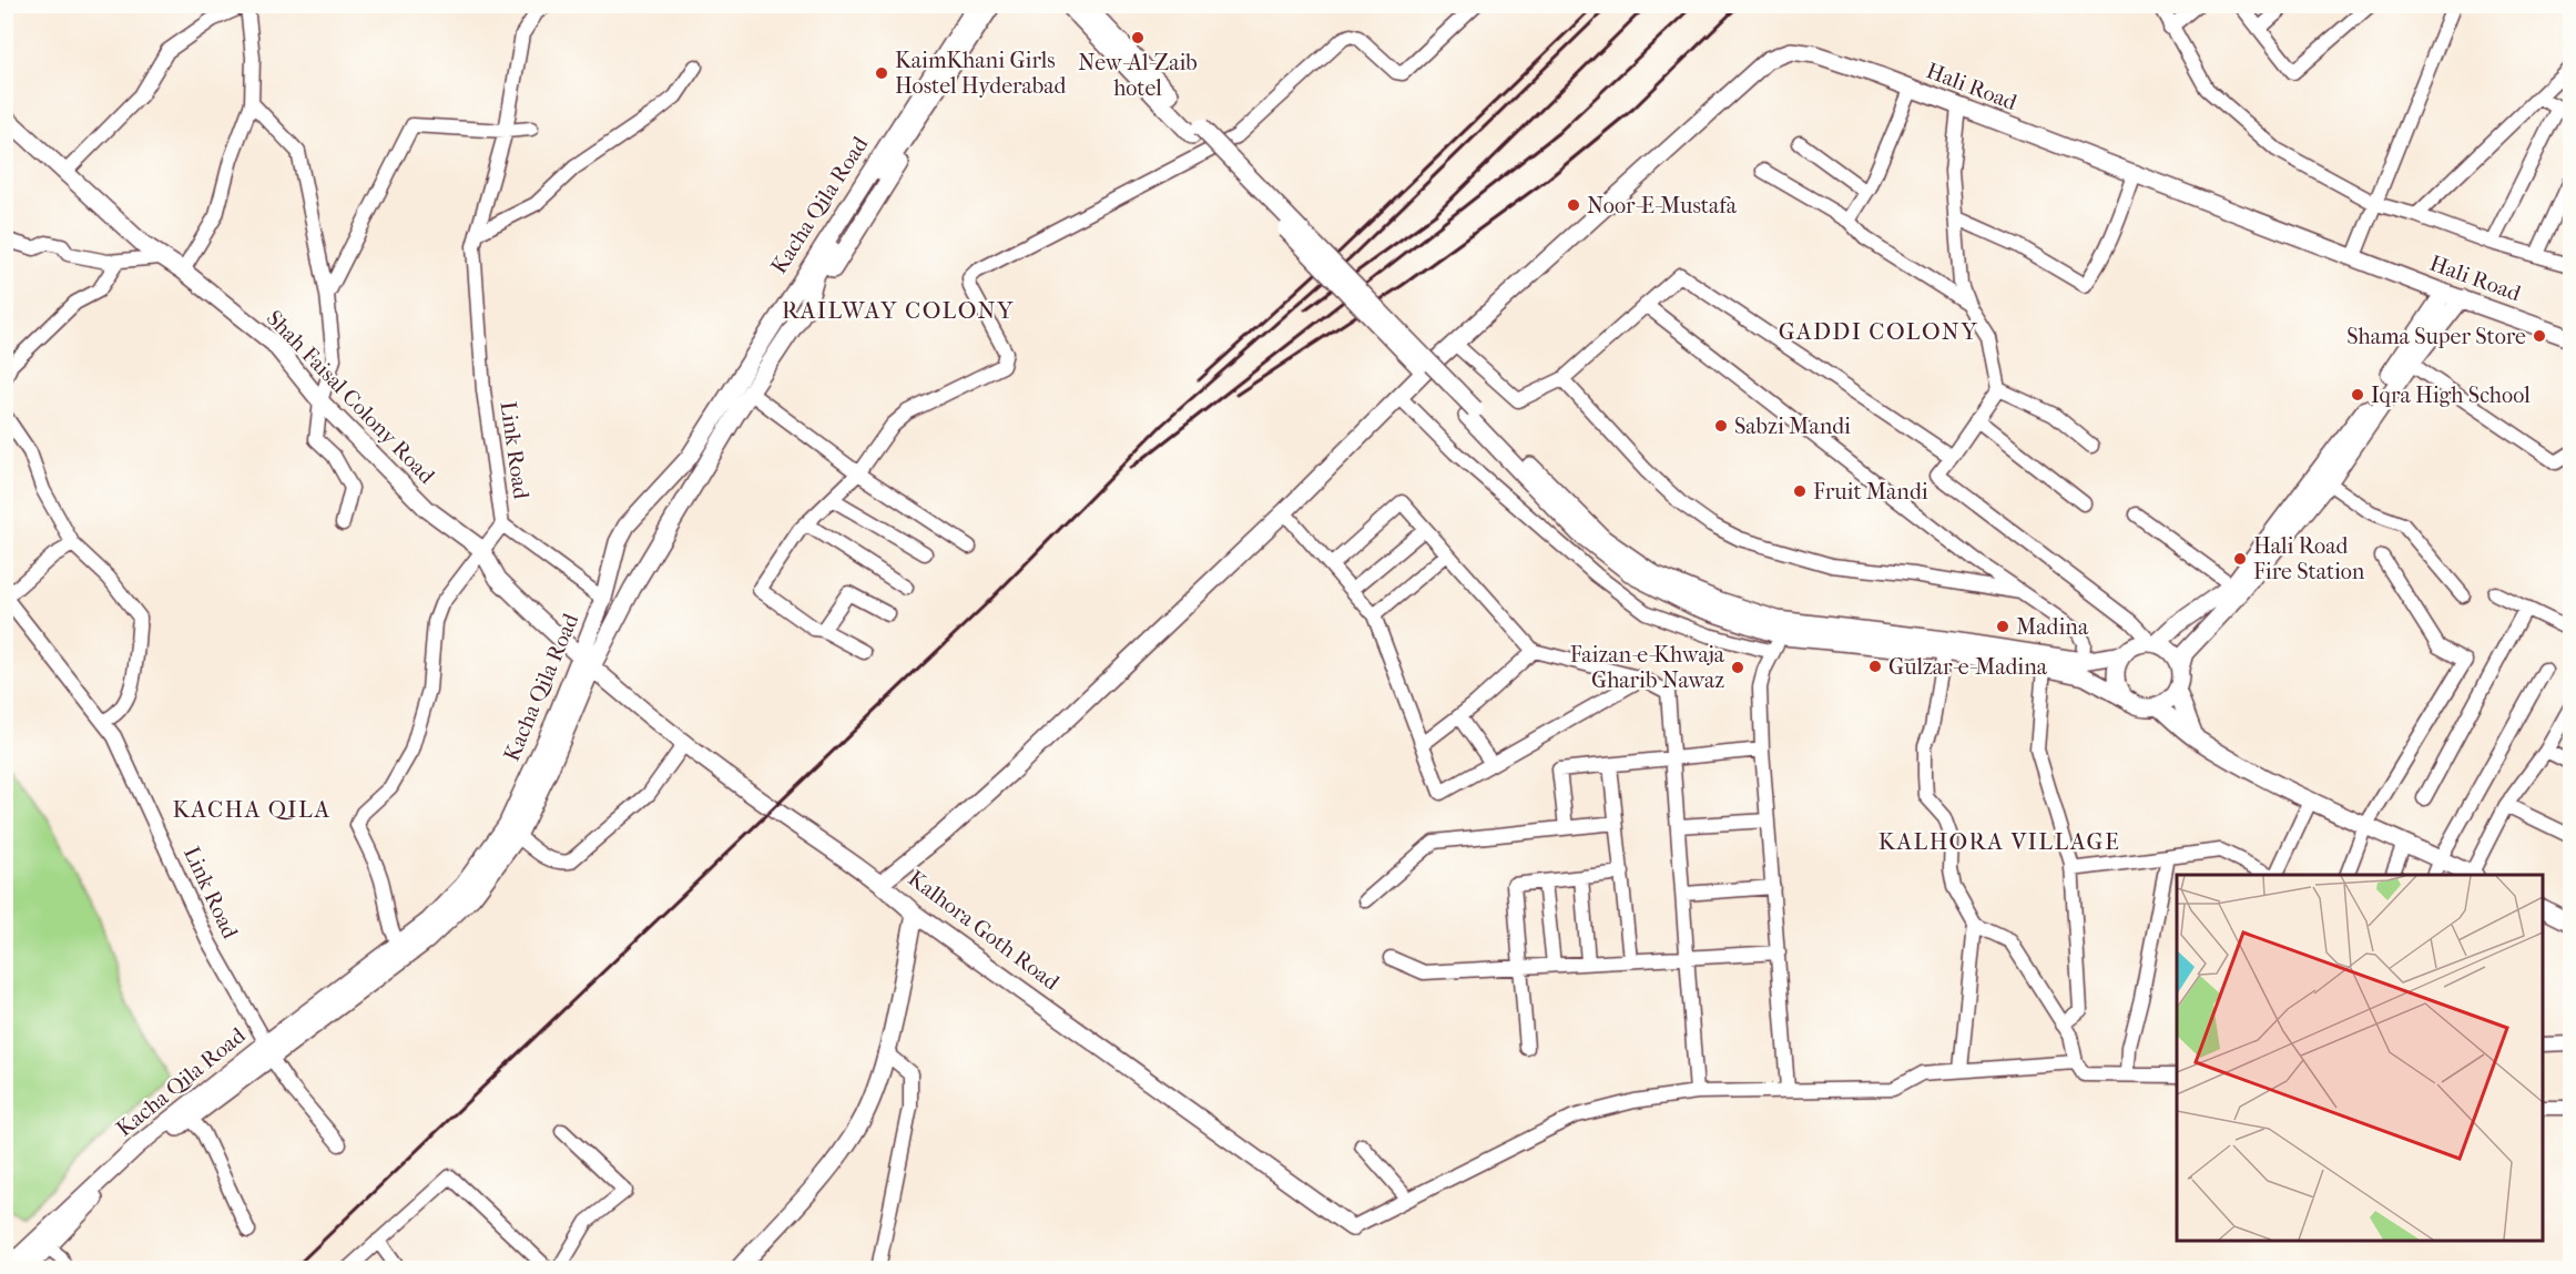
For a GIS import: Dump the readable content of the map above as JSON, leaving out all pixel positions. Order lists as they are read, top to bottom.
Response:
{
  "streets": {
    "street": [
      "Hali Road",
      "Kacha Qila Road",
      "Shah Faisal Colony Road",
      "Link Road",
      "Kalhora Goth Road"
    ]
  },
  "crossings": [
    ["Hali Road", "Kalhora Goth Road"],
    ["Kacha Qila Road", "Shah Faisal Colony Road"],
    ["Kacha Qila Road", "Link Road"],
    ["Kacha Qila Road", "Kalhora Goth Road"],
    ["Shah Faisal Colony Road", "Link Road"],
    ["Shah Faisal Colony Road", "Kalhora Goth Road"]
  ],
  "districts": [
    "RAILWAY COLONY",
    "GADDI COLONY",
    "KACHA QILA",
    "KALHORA VILLAGE"
  ],
  "places": [
    "New-Al-Zaib hotel",
    "KaimKhani Girls Hostel Hyderabad",
    "Noor-E-Mustafa",
    "Shama Super Store",
    "Iqra High School",
    "Sabzi Mandi",
    "Fruit Mandi",
    "Hali Road Fire Station",
    "Madina",
    "Gulzar-e-Madina",
    "Faizan-e-Khwaja Gharib Nawaz"
  ]
}
